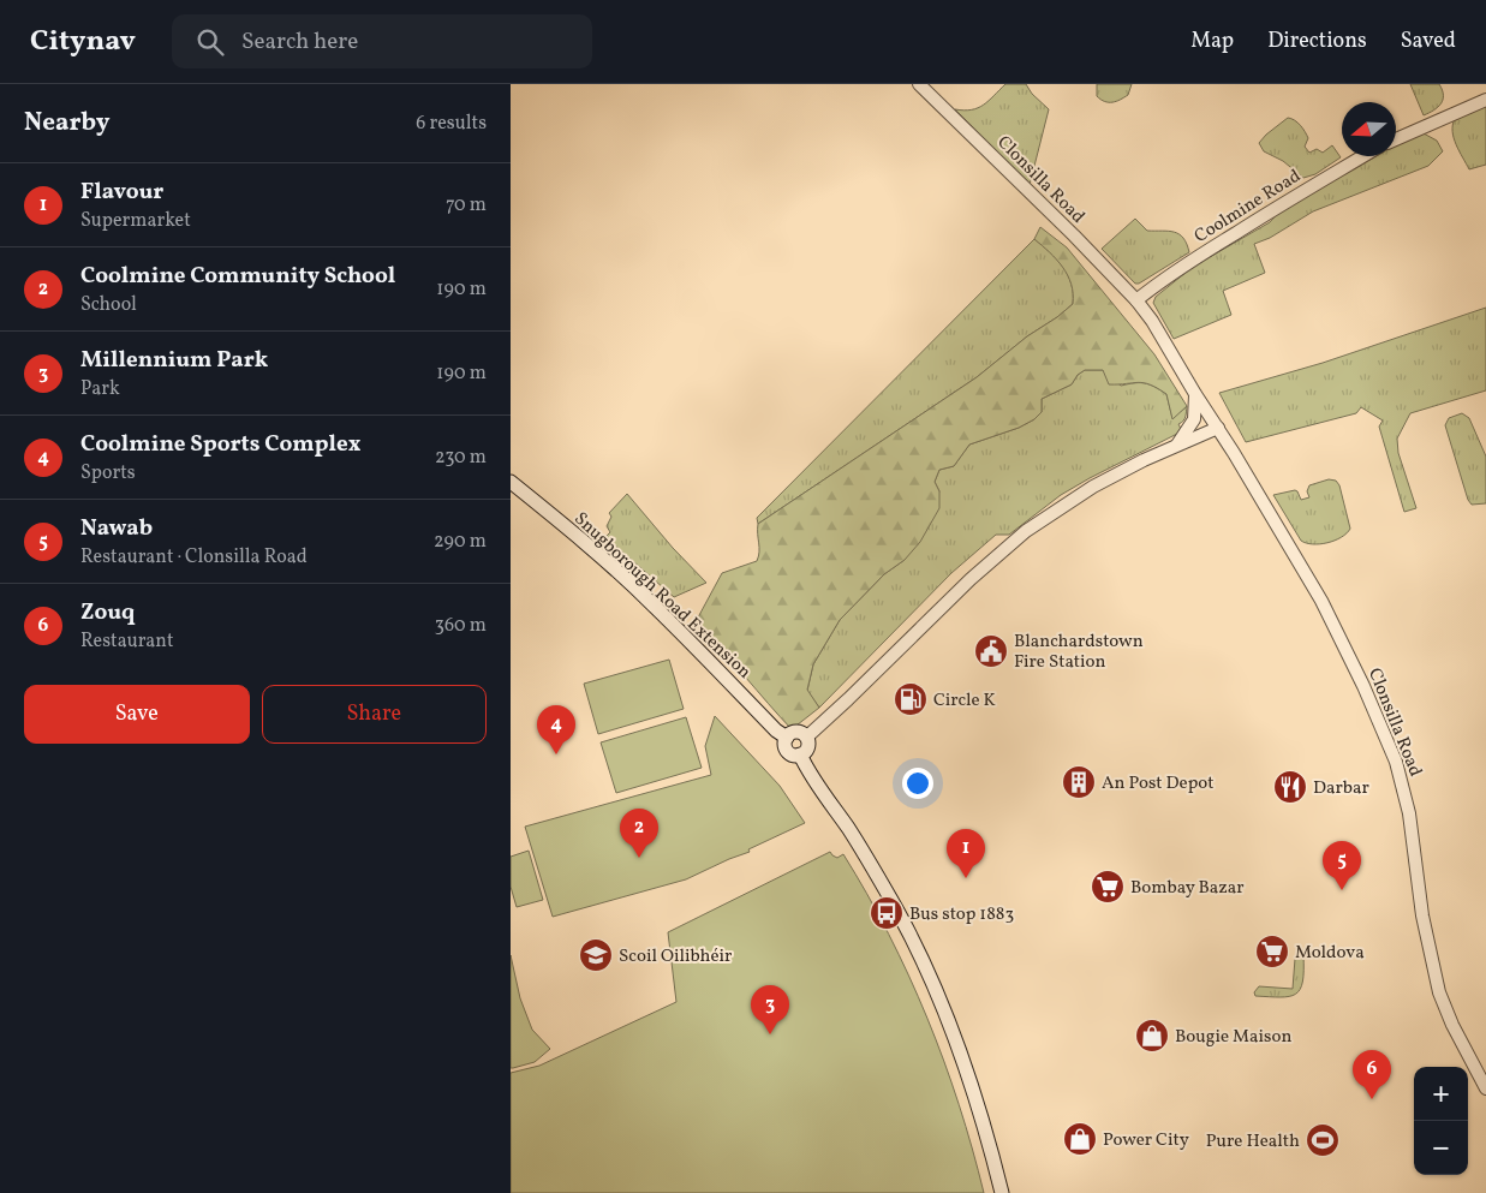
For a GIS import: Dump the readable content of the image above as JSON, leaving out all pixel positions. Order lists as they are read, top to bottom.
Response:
{
  "streets": {
    "main road": ["Snugborough Road Extension"],
    "street": ["Clonsilla Road", "Coolmine Road"]
  },
  "crossings": [
    ["Clonsilla Road", "Coolmine Road"]
  ],
  "places": {
    "public building": ["Blanchardstown Fire Station"],
    "fuel station": ["Circle K"],
    "building": ["An Post Depot"],
    "restaurant": ["Darbar"],
    "supermarket": ["Bombay Bazar", "Moldova"],
    "bus stop": ["Bus stop 1883"],
    "school or university": ["Scoil Oilibhéir"],
    "shop": ["Bougie Maison", "Power City"],
    "sports": ["Pure Health"]
  },
  "north": "left",
  "page": {
    "header": "Citynav",
    "search": "Search here",
    "nav": ["Map", "Directions", "Saved"],
    "heading": ["Nearby", "6 results"],
    "list": [
      {
        "mark": "1",
        "name": "Flavour",
        "note": "Supermarket",
        "value": "70 m"
      },
      {
        "mark": "2",
        "name": "Coolmine Community School",
        "note": "School",
        "value": "190 m"
      },
      {
        "mark": "3",
        "name": "Millennium Park",
        "note": "Park",
        "value": "190 m"
      },
      {
        "mark": "4",
        "name": "Coolmine Sports Complex",
        "note": "Sports",
        "value": "230 m"
      },
      {
        "mark": "5",
        "name": "Nawab",
        "note": "Restaurant · Clonsilla Road",
        "value": "290 m"
      },
      {
        "mark": "6",
        "name": "Zouq",
        "note": "Restaurant",
        "value": "360 m"
      }
    ],
    "buttons": ["Save", "Share"],
    "pins": [
      "4",
      "2",
      "1",
      "5",
      "3",
      "6"
    ],
    "map_buttons": ["+", "−"]
  }
}
